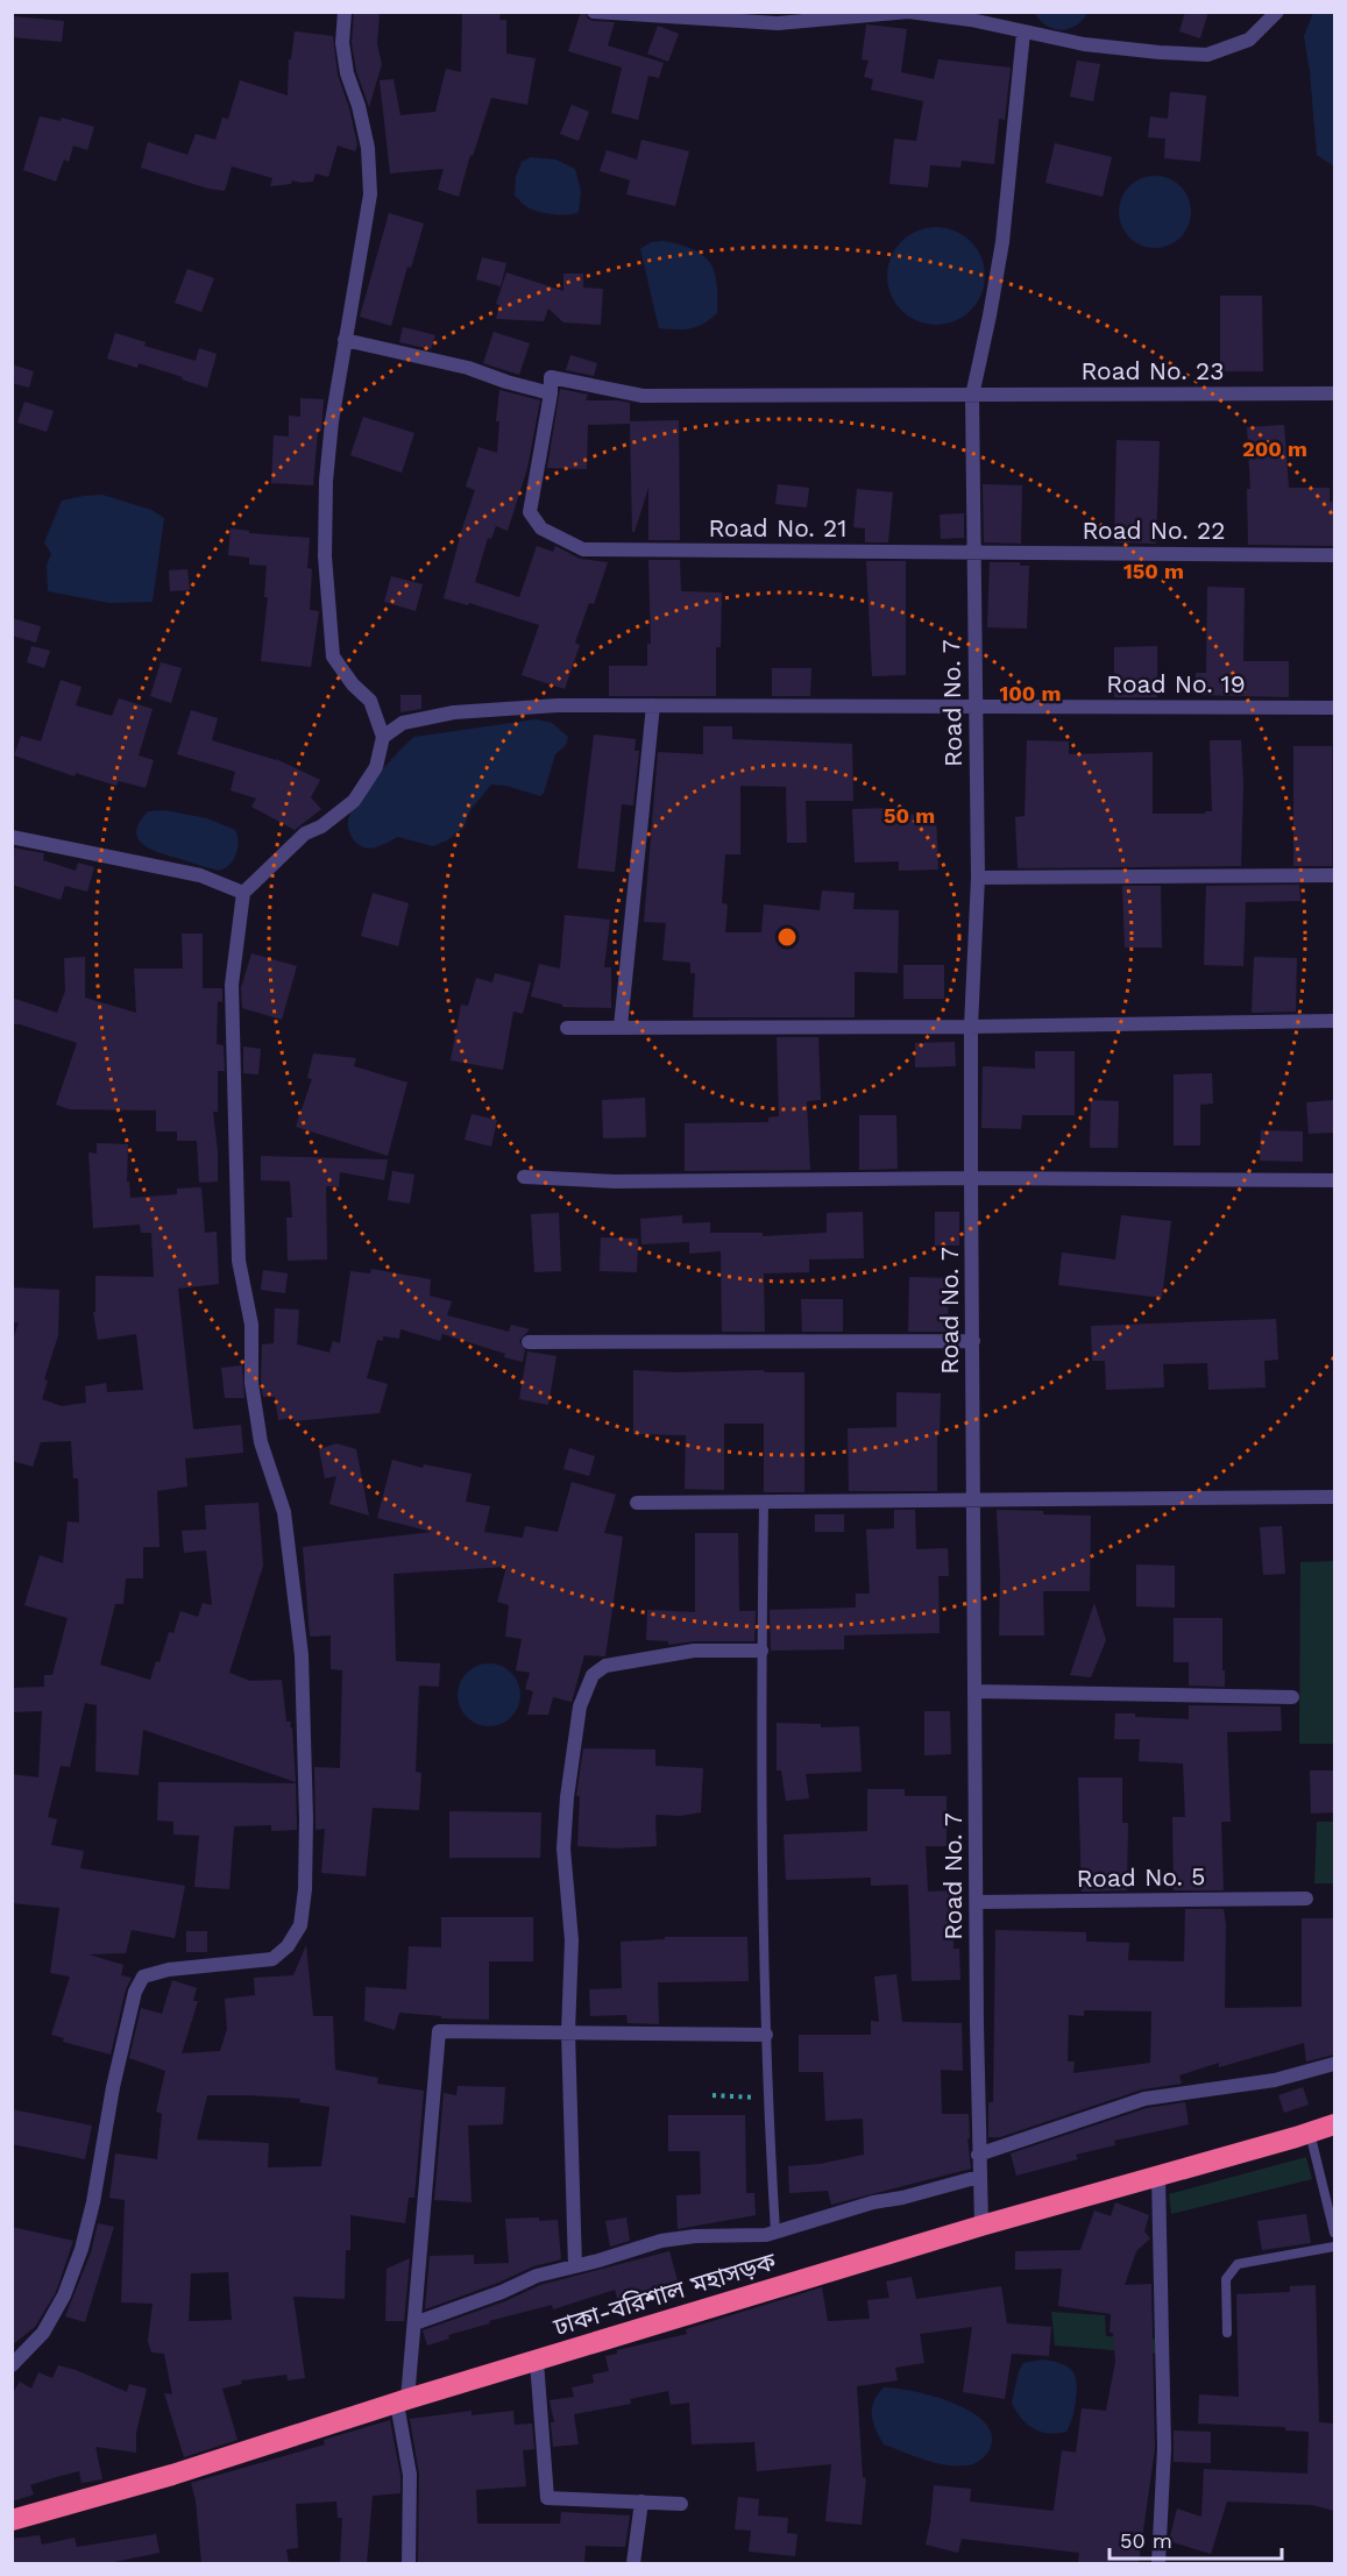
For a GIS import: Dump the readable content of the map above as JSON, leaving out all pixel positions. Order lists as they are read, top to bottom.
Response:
{
  "streets": {
    "highway": ["ঢাকা-বরিশাল মহাসড়ক"],
    "street": [
      "Road No. 23",
      "Road No. 21",
      "Road No. 22",
      "Road No. 19",
      "Road No. 7",
      "Road No. 5"
    ]
  },
  "crossings": [
    ["Road No. 23", "Road No. 21"],
    ["Road No. 23", "Road No. 7"],
    ["Road No. 21", "Road No. 22"],
    ["Road No. 21", "Road No. 7"],
    ["Road No. 22", "Road No. 7"],
    ["Road No. 19", "Road No. 7"],
    ["Road No. 7", "Road No. 5"],
    ["Road No. 7", "ঢাকা-বরিশাল মহাসড়ক"]
  ],
  "scale_bar": "50 m",
  "rings": [
    "200 m",
    "150 m",
    "100 m",
    "50 m"
  ]
}
